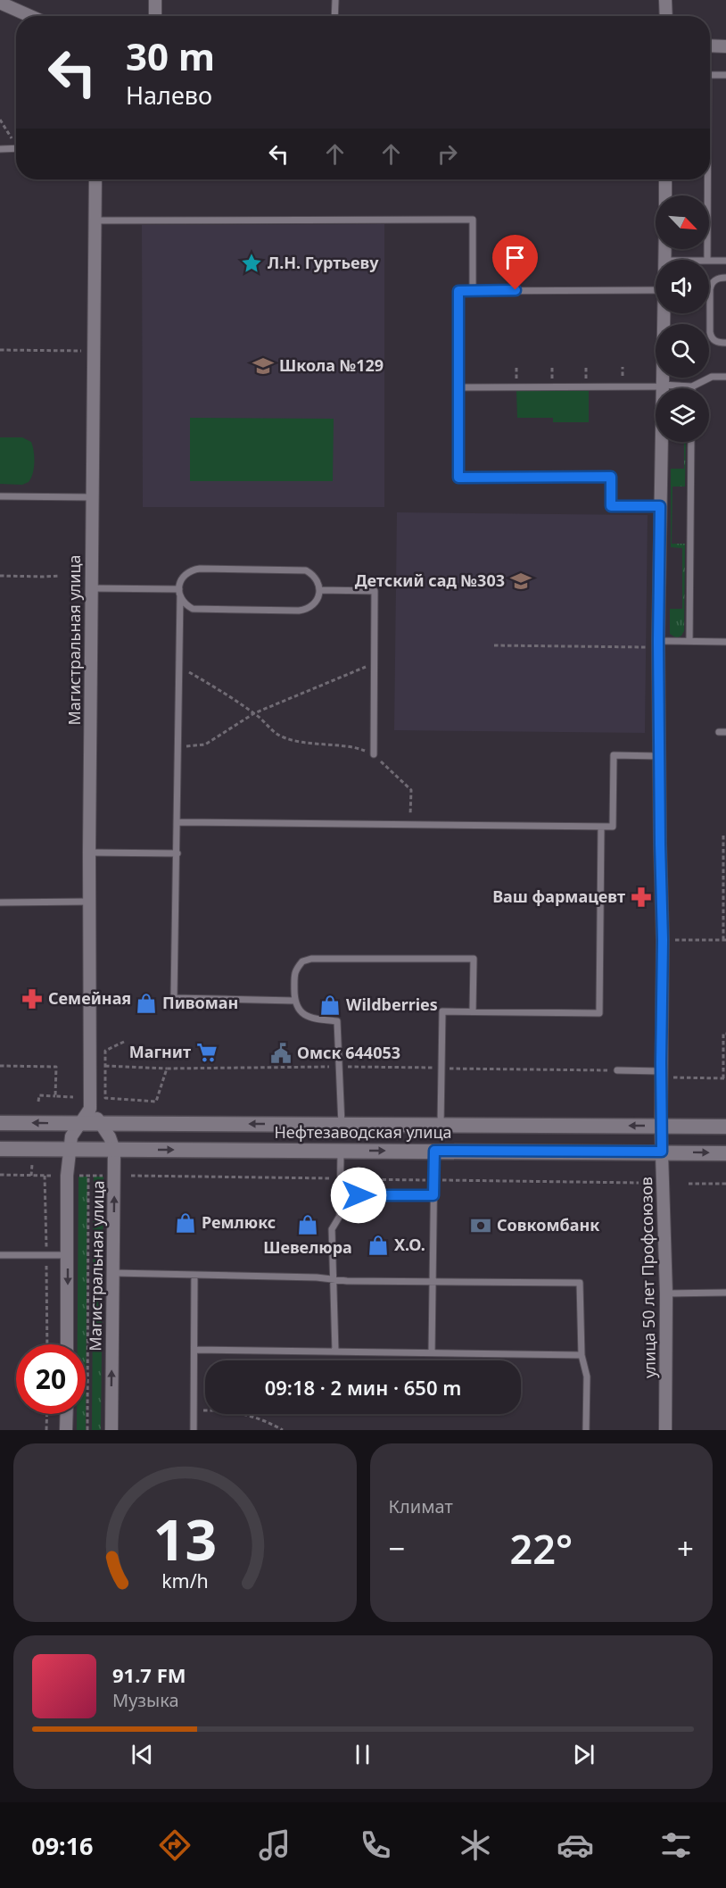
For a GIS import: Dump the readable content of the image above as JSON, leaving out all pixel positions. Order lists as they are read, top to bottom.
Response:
{
  "streets": {
    "main road": ["Нефтезаводская улица"],
    "street": ["Магистральная улица", "улица 50 лет Профсоюзов"]
  },
  "crossings": [
    ["Магистральная улица", "Нефтезаводская улица"],
    ["Нефтезаводская улица", "улица 50 лет Профсоюзов"]
  ],
  "places": {
    "place": ["Л.Н. Гуртьеву"],
    "school or university": ["Школа №129", "Детский сад №303"],
    "pharmacy": ["Ваш фармацевт", "Семейная"],
    "shop": [
      "Пивоман",
      "Wildberries",
      "Ремлюкс",
      "Шевелюра",
      "X.O."
    ],
    "supermarket": ["Магнит"],
    "public building": ["Омск 644053"],
    "bank": ["Совкомбанк"]
  },
  "north": "bottom right",
  "page": {
    "turn": ["30 m", "Налево"],
    "limit": "20",
    "trip": "09:18 · 2 мин · 650 m",
    "tile": "Климат",
    "heat": ["−", "22°", "+"],
    "song": ["91.7 FM", "Музыка"],
    "tabs": "09:16",
    "gauge": ["13", "km/h"]
  }
}
